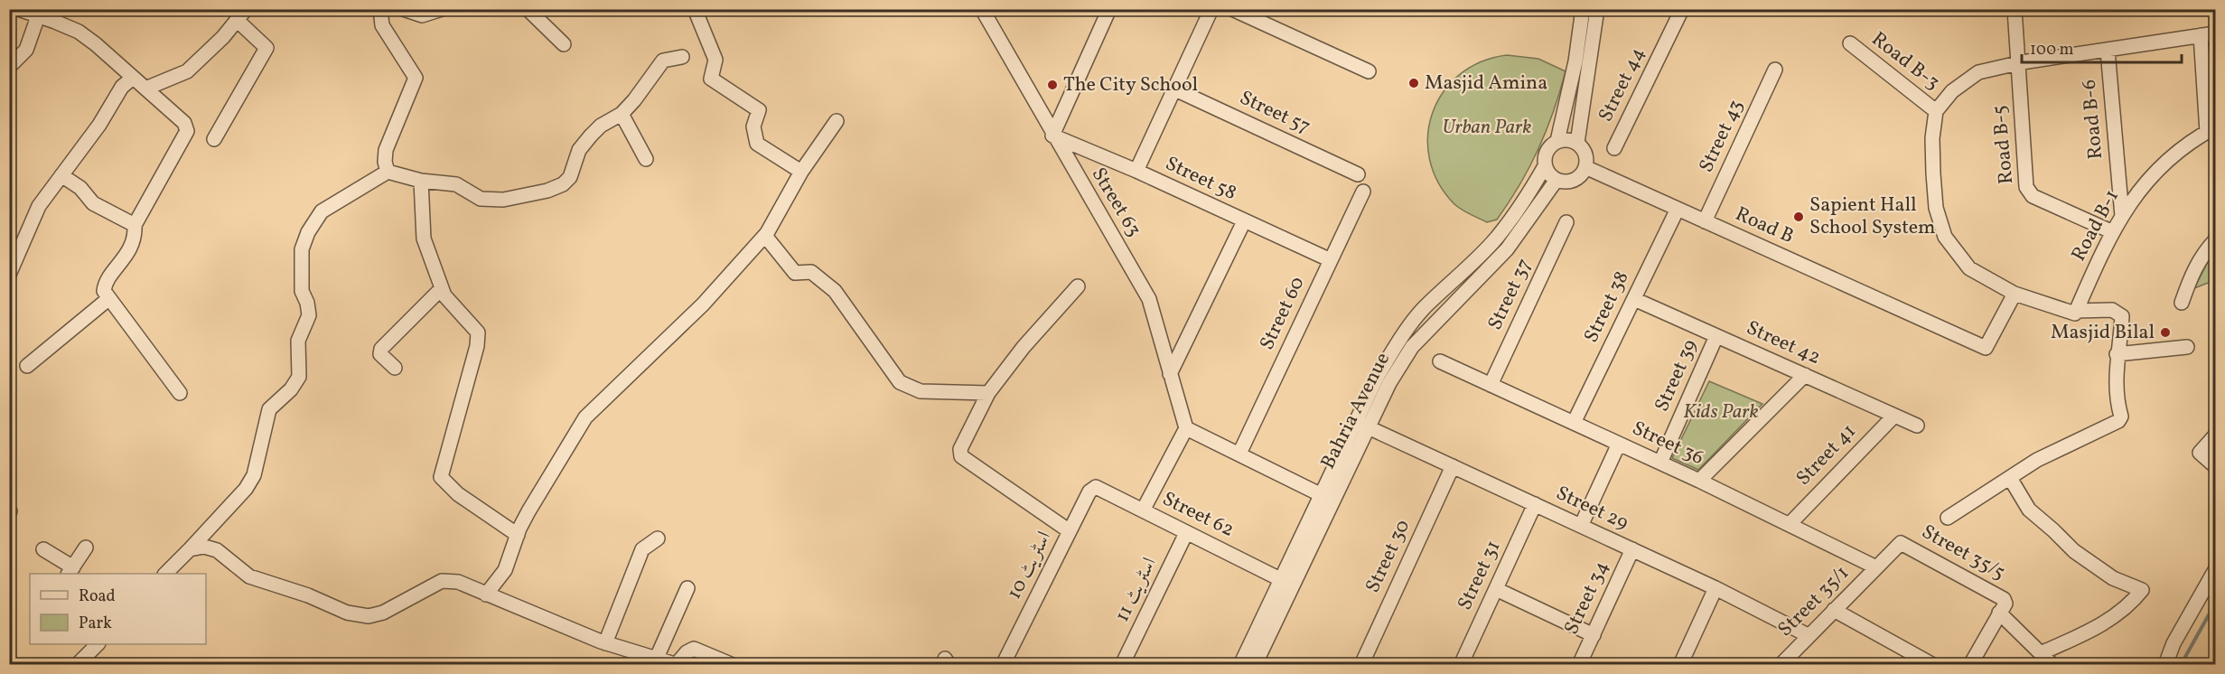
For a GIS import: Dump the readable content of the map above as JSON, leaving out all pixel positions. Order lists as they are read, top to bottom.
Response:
{
  "streets": {
    "street": [
      "Road B-3",
      "Street 44",
      "Street 57",
      "Road B-6",
      "Street 43",
      "Road B-5",
      "Street 58",
      "Street 63",
      "Road B",
      "Road B-1",
      "Street 37",
      "Street 38",
      "Street 60",
      "Street 42",
      "Street 39",
      "Bahria Avenue",
      "Street 36",
      "Street 41",
      "Street 29",
      "Street 62",
      "Street 35/5",
      "Street 30",
      "اسٹریٹ 10",
      "Street 31",
      "اسٹریٹ 11",
      "Street 34",
      "Street 35/1"
    ]
  },
  "crossings": [
    ["Road B-6", "Road B-1"],
    ["Street 43", "Road B"],
    ["Road B-5", "Road B-1"],
    ["Street 58", "Street 63"],
    ["Street 58", "Street 60"],
    ["Road B", "Street 38"],
    ["Road B", "Bahria Avenue"],
    ["Street 37", "Street 36"],
    ["Street 38", "Street 42"],
    ["Street 38", "Street 36"],
    ["Street 42", "Street 39"],
    ["Street 42", "Street 41"],
    ["Street 39", "Street 36"],
    ["Bahria Avenue", "Street 29"],
    ["Bahria Avenue", "Street 62"],
    ["Street 36", "Street 41"],
    ["Street 36", "Street 35/5"],
    ["Street 36", "Street 35/1"],
    ["Street 29", "Street 30"],
    ["Street 29", "Street 31"],
    ["Street 29", "Street 34"],
    ["Street 29", "Street 35/1"],
    ["Street 62", "اسٹریٹ 10"],
    ["Street 62", "اسٹریٹ 11"],
    ["Street 35/5", "Street 35/1"]
  ],
  "parks": ["Urban Park", "Kids Park"],
  "places": [
    "Masjid Amina",
    "The City School",
    "Sapient Hall School System",
    "Masjid Bilal"
  ],
  "legend": ["Road", "Park"],
  "scale_bar": "100 m"
}
